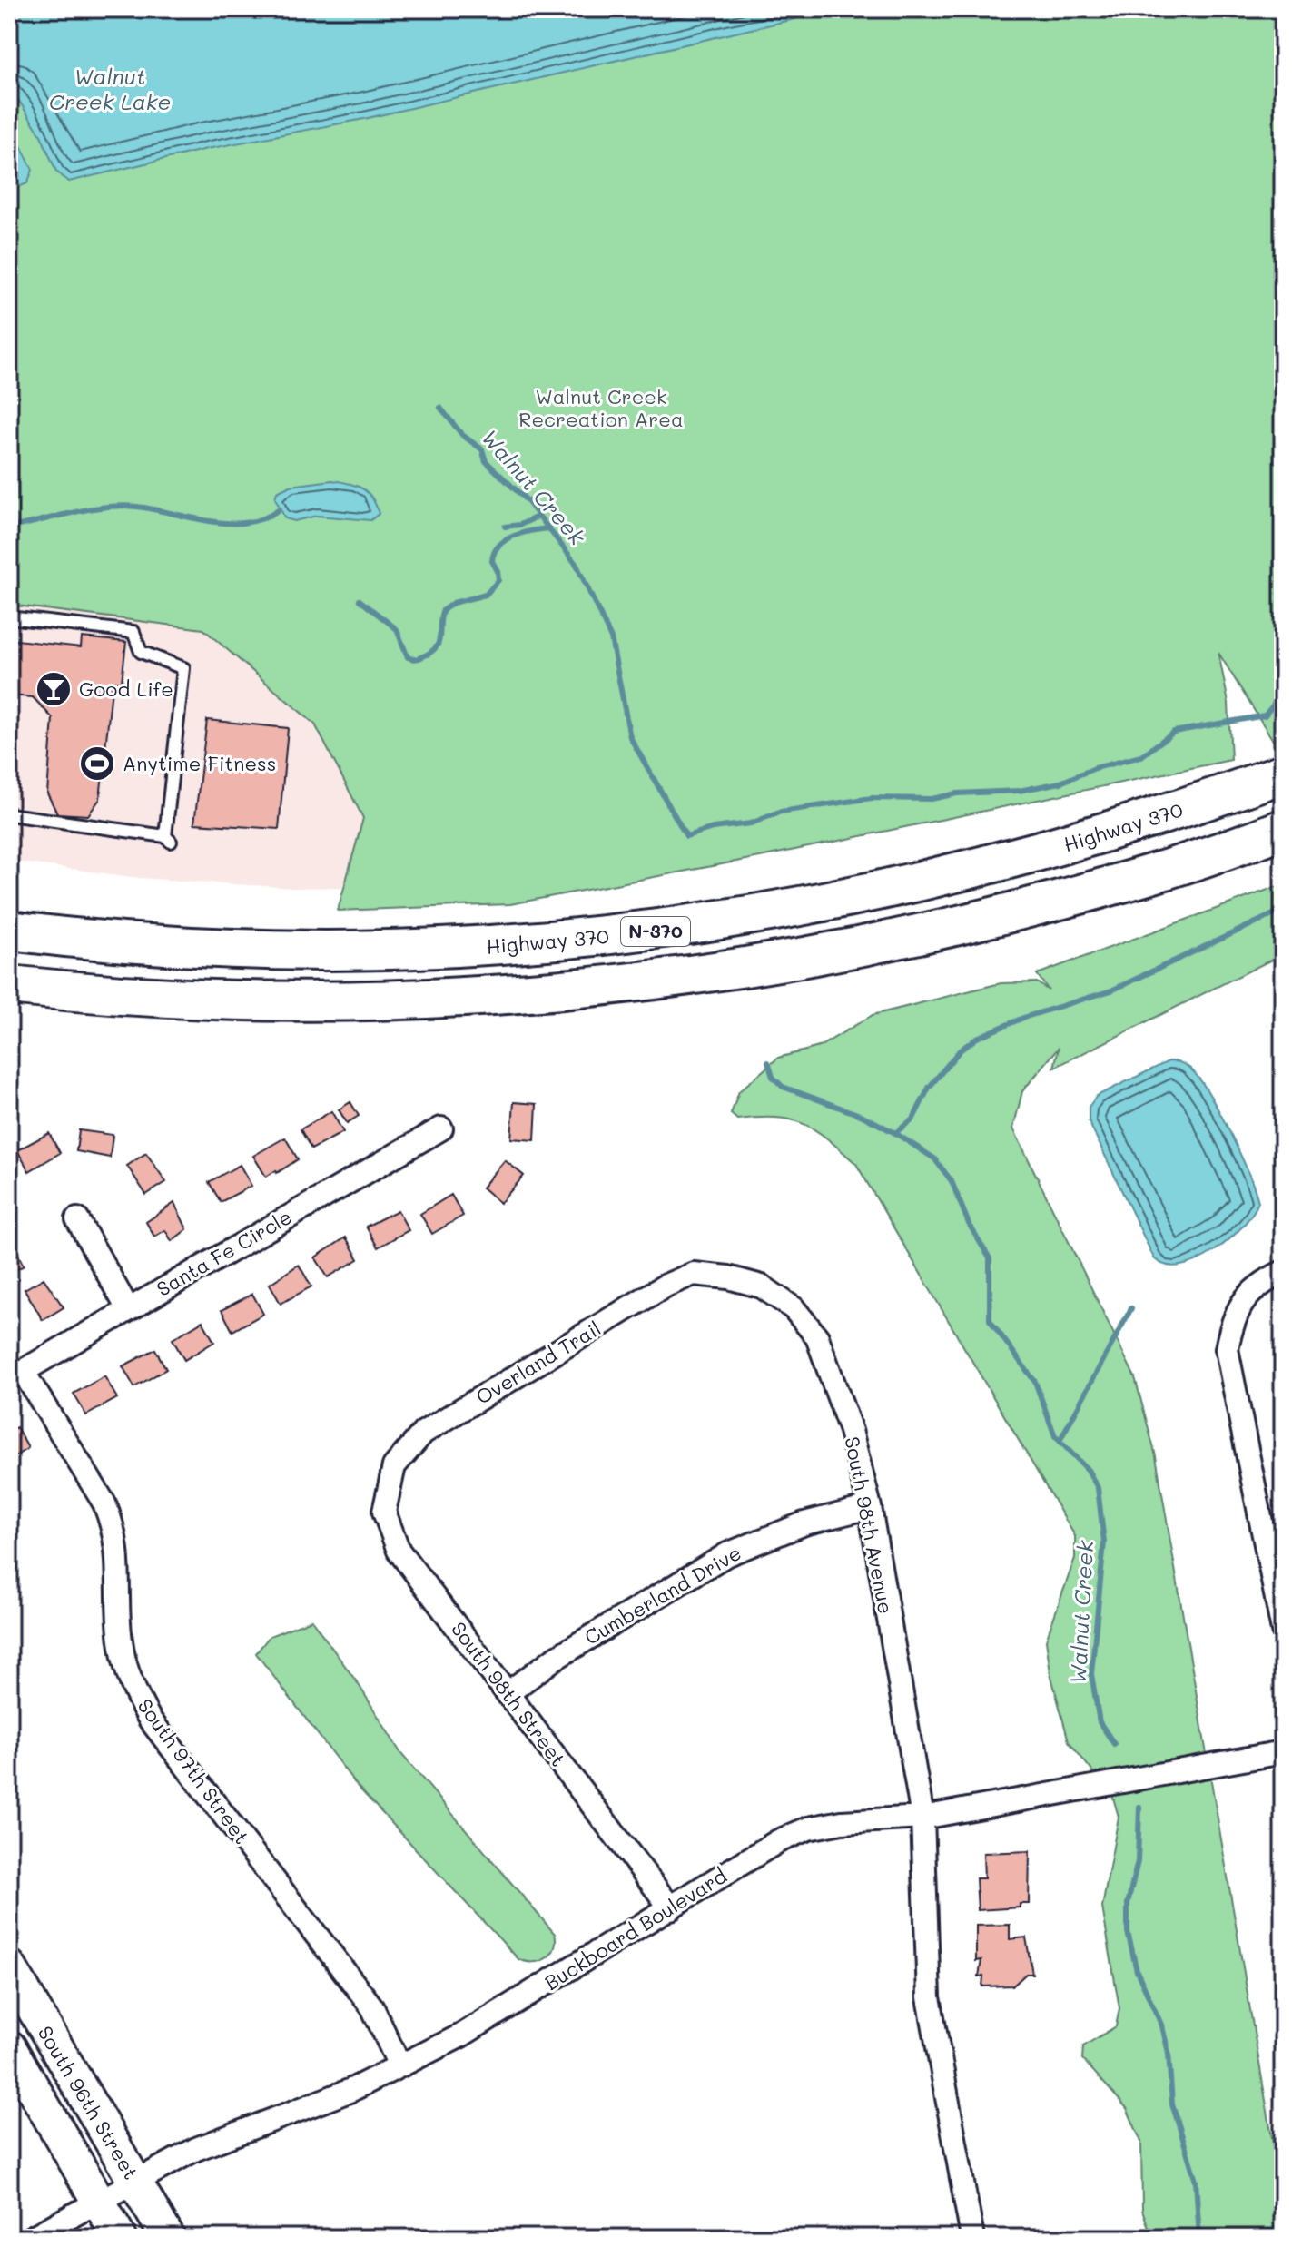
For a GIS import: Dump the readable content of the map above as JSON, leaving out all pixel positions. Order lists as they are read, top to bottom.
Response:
{
  "streets": {
    "highway": ["Highway 370", "N-370"],
    "main road": ["South 96th Street"],
    "street": [
      "Santa Fe Circle",
      "Overland Trail",
      "South 98th Avenue",
      "Cumberland Drive",
      "South 98th Street",
      "South 97th Street",
      "Buckboard Boulevard"
    ]
  },
  "crossings": [
    ["Santa Fe Circle", "South 97th Street"],
    ["Overland Trail", "South 98th Avenue"],
    ["Overland Trail", "South 98th Street"],
    ["South 98th Avenue", "Cumberland Drive"],
    ["South 98th Avenue", "Buckboard Boulevard"],
    ["Cumberland Drive", "South 98th Street"],
    ["South 98th Street", "Buckboard Boulevard"],
    ["South 97th Street", "Buckboard Boulevard"],
    ["Buckboard Boulevard", "South 96th Street"]
  ],
  "water": ["Walnut Creek Lake", "Walnut Creek"],
  "parks": ["Walnut Creek Recreation Area"],
  "places": {
    "bar": ["Good Life"],
    "sports": ["Anytime Fitness"]
  }
}
